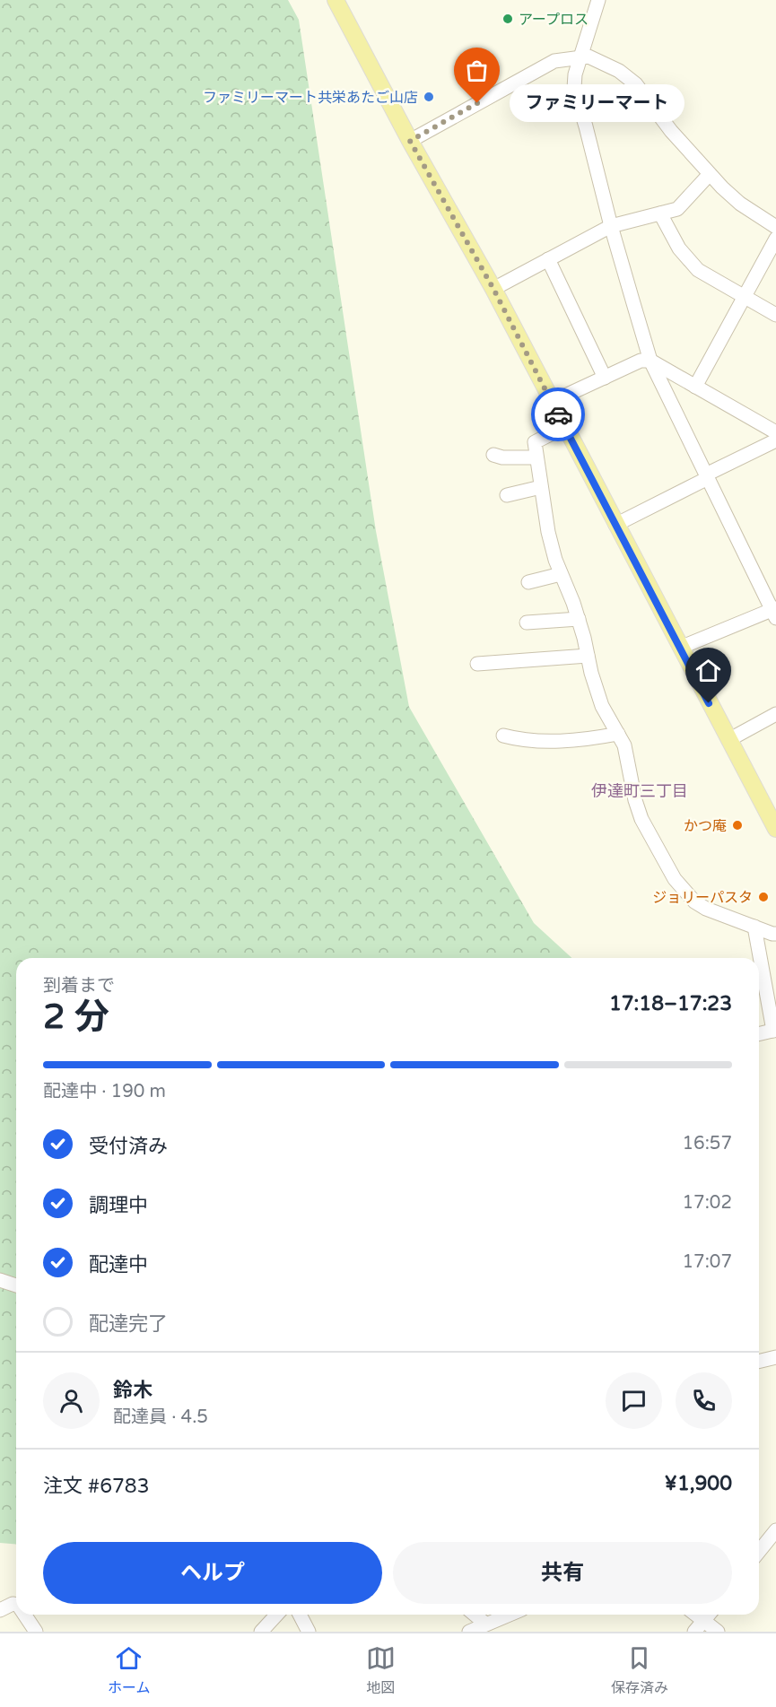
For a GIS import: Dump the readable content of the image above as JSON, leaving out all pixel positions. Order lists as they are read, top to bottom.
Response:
{
  "districts": ["伊達町三丁目"],
  "places": [
    "アープロス",
    "ファミリーマート共栄あたご山店",
    "ファミリーマート",
    "かつ庵",
    "ジョリーパスタ"
  ],
  "page": {
    "bubble": "ファミリーマート",
    "heading": ["2 分", "到着まで", "17:18–17:23"],
    "panel": [
      "鈴木",
      "配達員 · 4.5",
      "注文 #6783",
      "¥1,900"
    ],
    "bar": "配達中 · 190 m",
    "list": [
      ["受付済み", "16:57"],
      ["調理中", "17:02"],
      ["配達中", "17:07"],
      "配達完了"
    ],
    "buttons": ["ヘルプ", "共有"],
    "tabs": ["ホーム", "地図", "保存済み"]
  }
}
